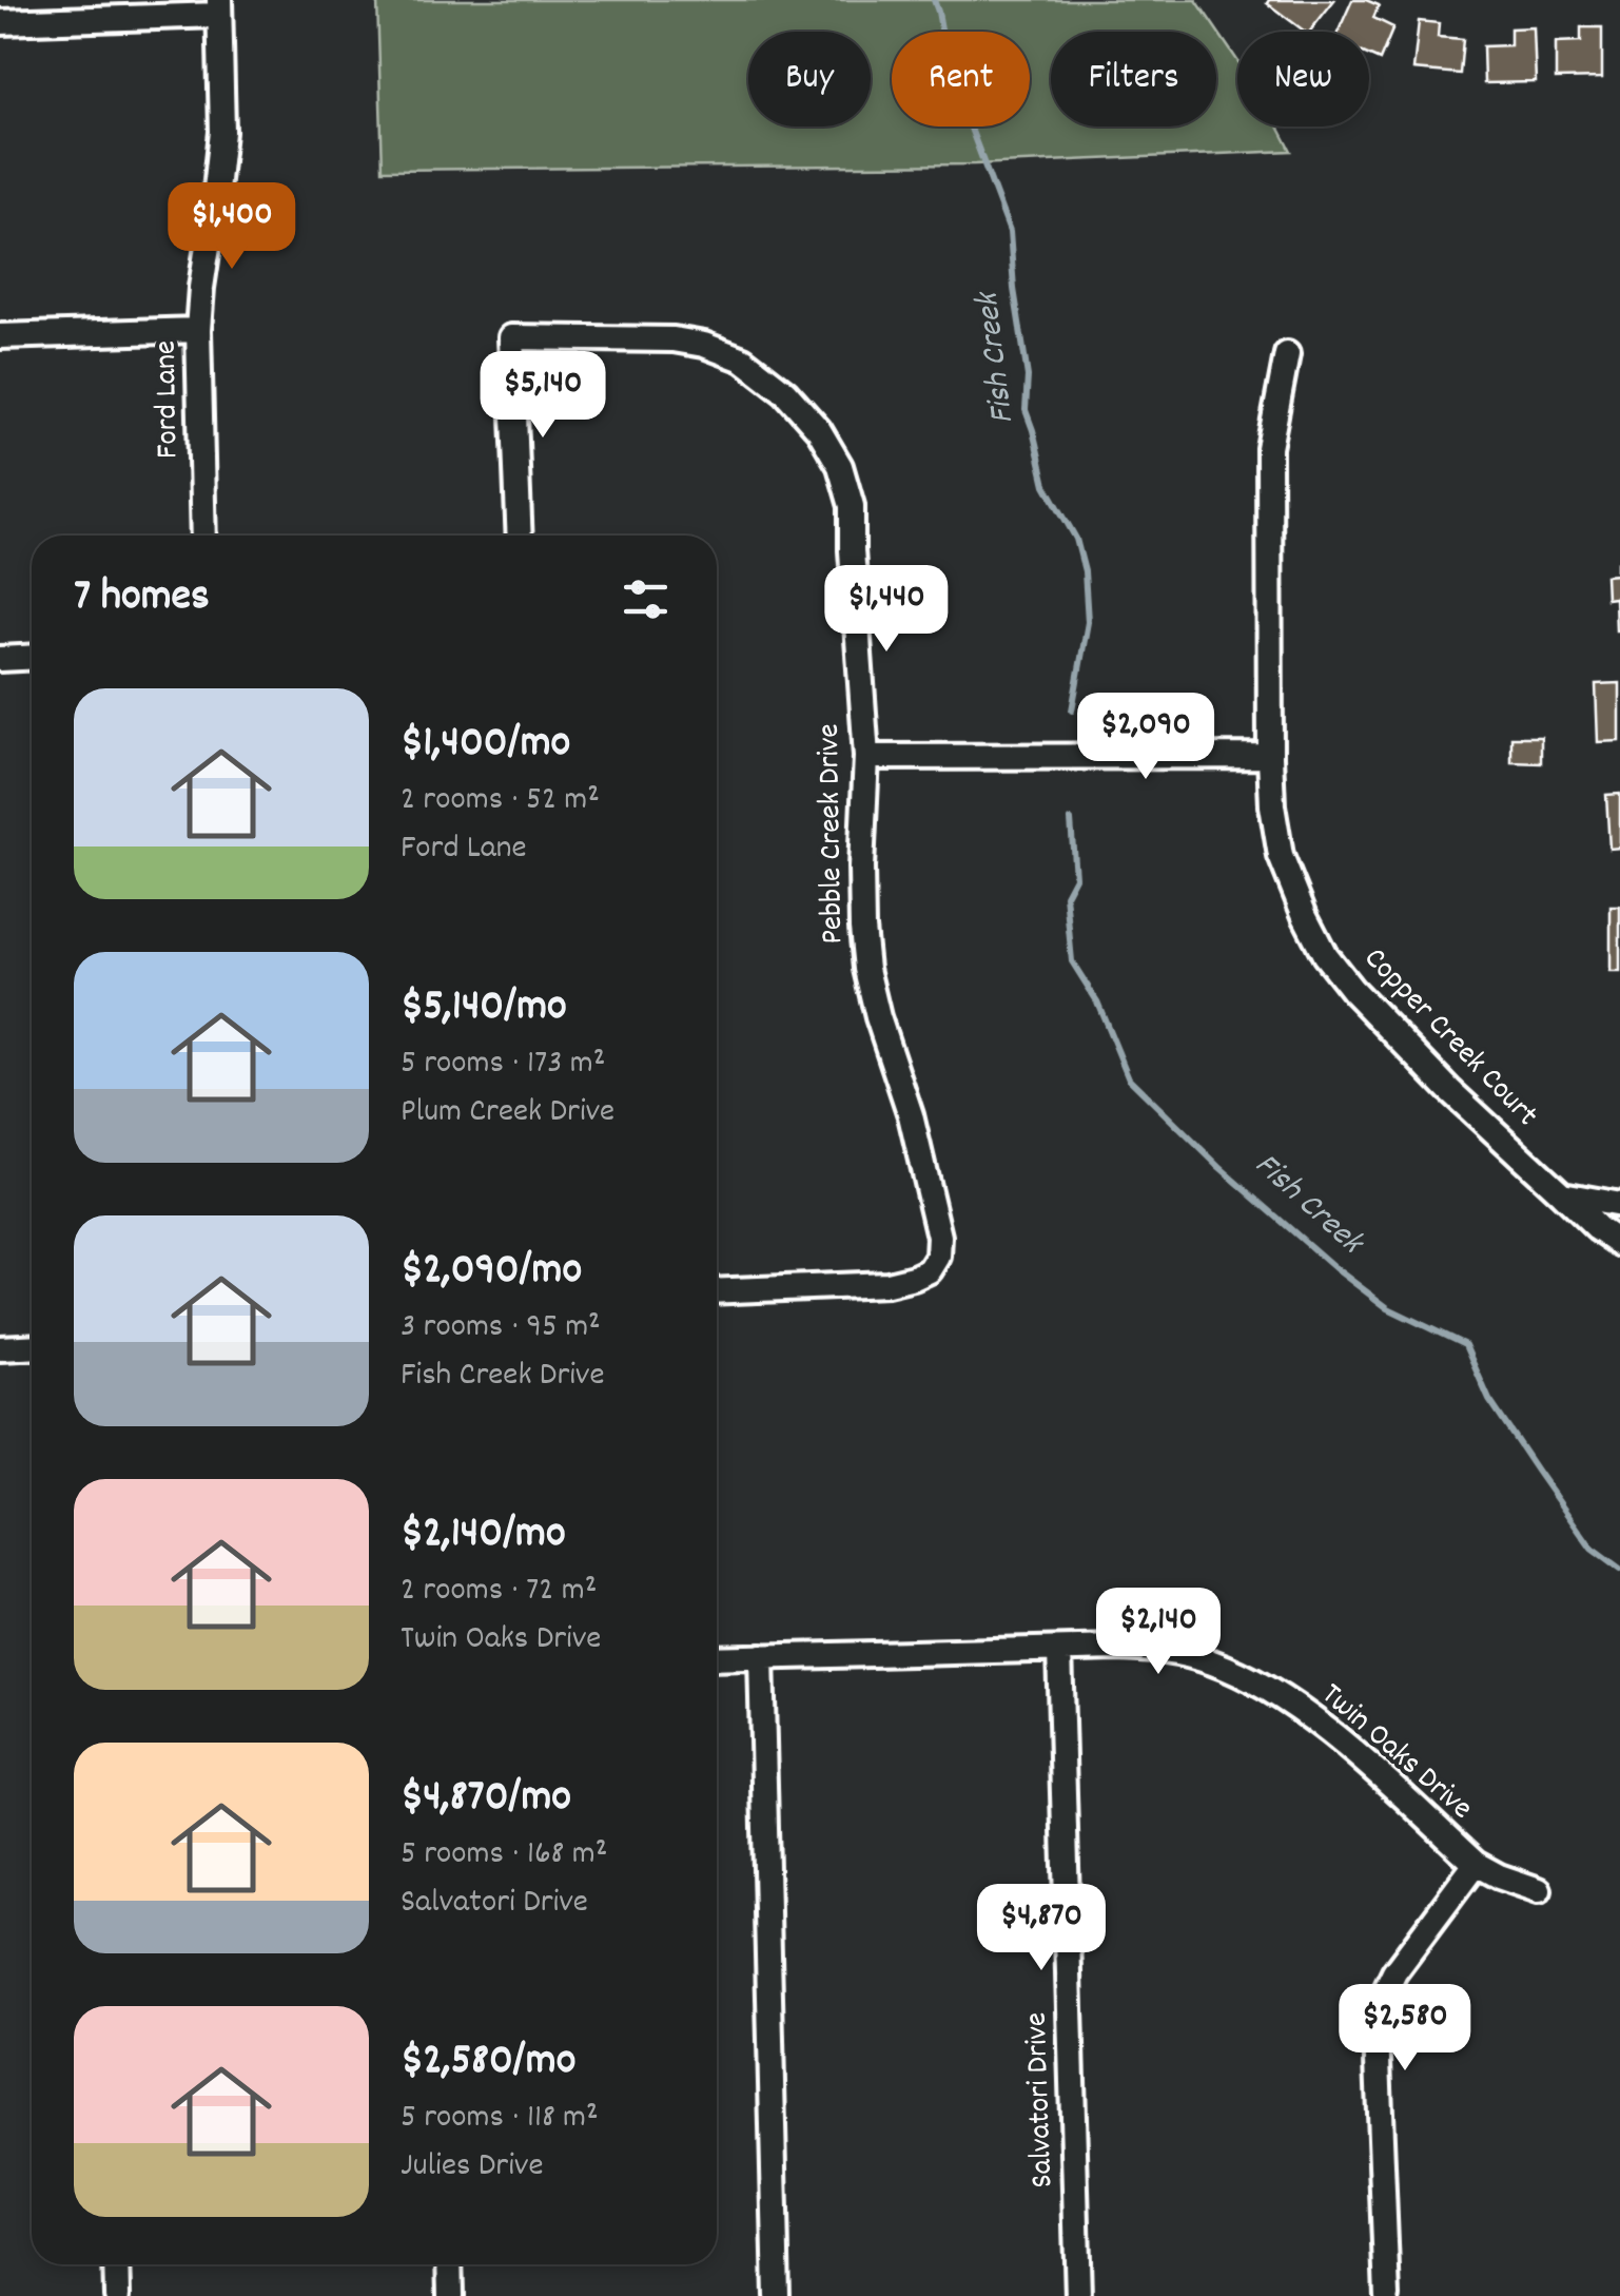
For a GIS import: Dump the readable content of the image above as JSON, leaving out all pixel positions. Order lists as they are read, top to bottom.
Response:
{
  "streets": {
    "street": [
      "Ford Lane",
      "Pebble Creek Drive",
      "Copper Creek Court",
      "Twin Oaks Drive",
      "Salvatori Drive"
    ]
  },
  "crossings": [
    ["Twin Oaks Drive", "Salvatori Drive"]
  ],
  "water": ["Fish Creek"],
  "page": {
    "chip": [
      "Buy",
      "Rent",
      "Filters",
      "New"
    ],
    "price": [
      "$1,400",
      "$5,140",
      "$1,440",
      "$2,090",
      "$2,140",
      "$4,870",
      "$2,580"
    ],
    "heading": "7 homes",
    "list": [
      {
        "name": "$1,400/mo",
        "note": "2 rooms · 52 m² · Ford Lane"
      },
      {
        "name": "$5,140/mo",
        "note": "5 rooms · 173 m² · Plum Creek Drive"
      },
      {
        "name": "$2,090/mo",
        "note": "3 rooms · 95 m² · Fish Creek Drive"
      },
      {
        "name": "$2,140/mo",
        "note": "2 rooms · 72 m² · Twin Oaks Drive"
      },
      {
        "name": "$4,870/mo",
        "note": "5 rooms · 168 m² · Salvatori Drive"
      },
      {
        "name": "$2,580/mo",
        "note": "5 rooms · 118 m² · Julies Drive"
      }
    ]
  }
}
